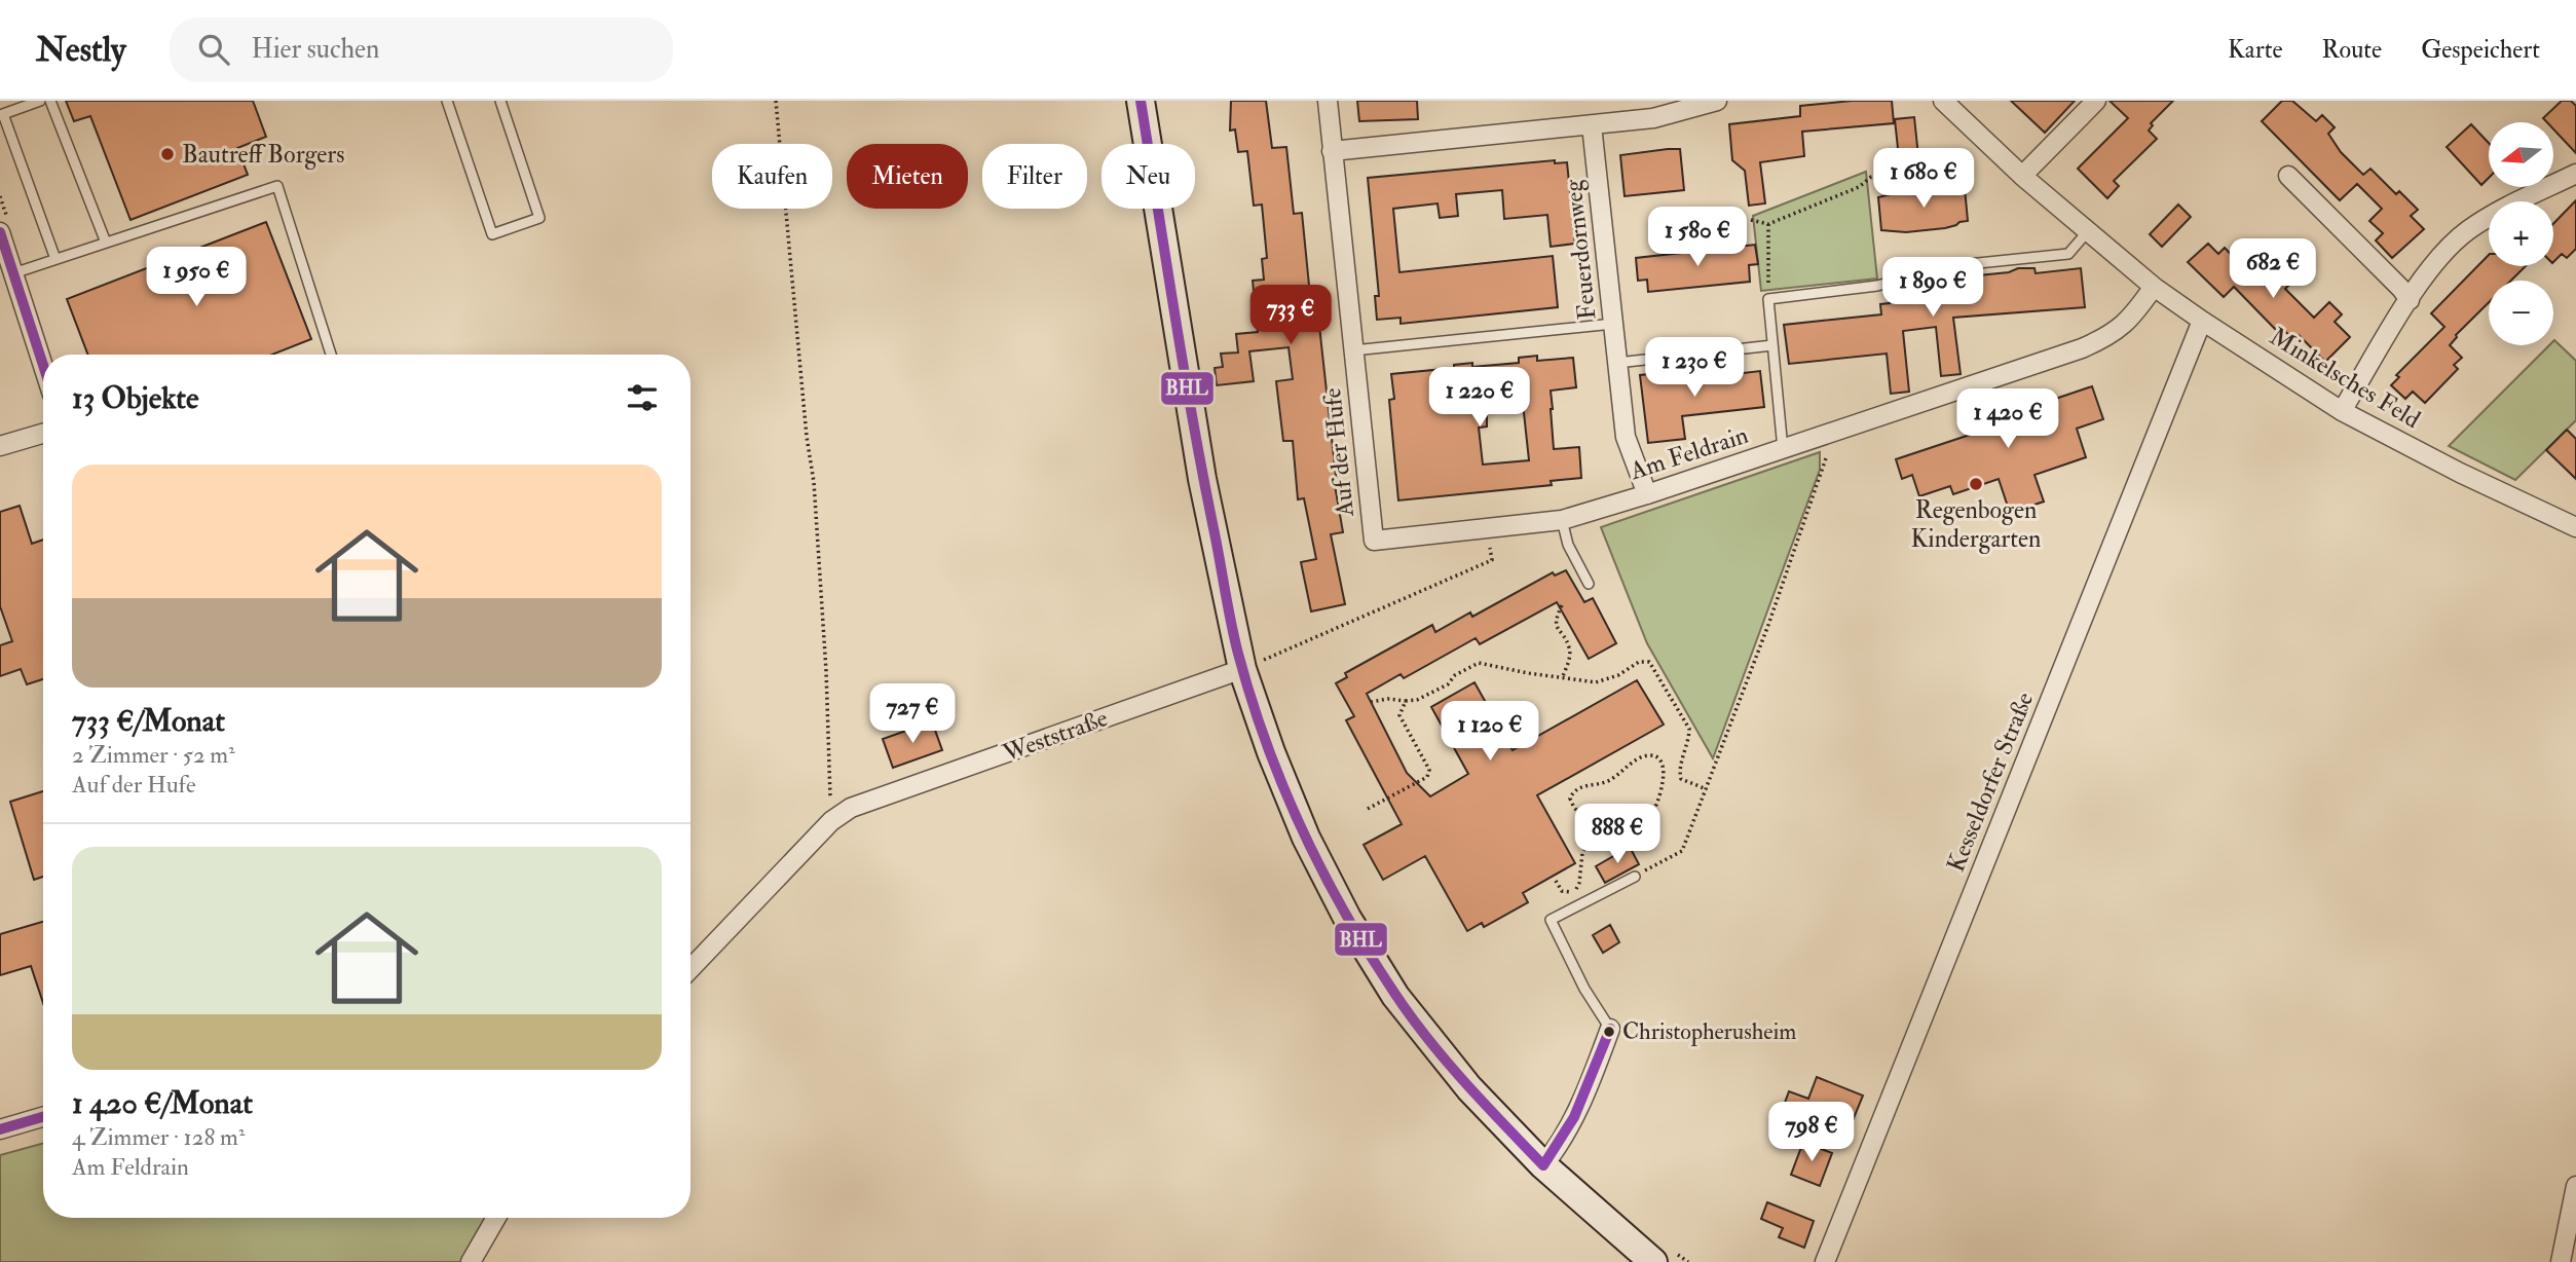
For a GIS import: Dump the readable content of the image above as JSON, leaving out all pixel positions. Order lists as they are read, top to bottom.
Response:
{
  "streets": {
    "street": [
      "Feuerdornweg",
      "Minkelsches Feld",
      "Auf der Hufe",
      "Am Feldrain",
      "Weststraße",
      "Kesseldorfer Straße"
    ]
  },
  "crossings": [
    ["Feuerdornweg", "Am Feldrain"],
    ["Minkelsches Feld", "Am Feldrain"],
    ["Minkelsches Feld", "Kesseldorfer Straße"],
    ["Auf der Hufe", "Am Feldrain"]
  ],
  "places": ["Bautreff Borgers", "Regenbogen Kindergarten", "Christopherusheim"],
  "lines": ["transit line BHL"],
  "north": "left",
  "page": {
    "header": "Nestly",
    "search": "Hier suchen",
    "nav": ["Karte", "Route", "Gespeichert"],
    "map_buttons": ["+", "−"],
    "chip": [
      "Kaufen",
      "Mieten",
      "Filter",
      "Neu"
    ],
    "price": [
      "1 680 €",
      "1 580 €",
      "682 €",
      "1 950 €",
      "1 890 €",
      "733 €",
      "1 230 €",
      "1 220 €",
      "1 420 €",
      "727 €",
      "1 120 €",
      "888 €",
      "798 €"
    ],
    "heading": "13 Objekte",
    "list": [
      {
        "name": "733 €/Monat",
        "note": "2 Zimmer · 52 m² · Auf der Hufe"
      },
      {
        "name": "1 420 €/Monat",
        "note": "4 Zimmer · 128 m² · Am Feldrain"
      }
    ]
  }
}
